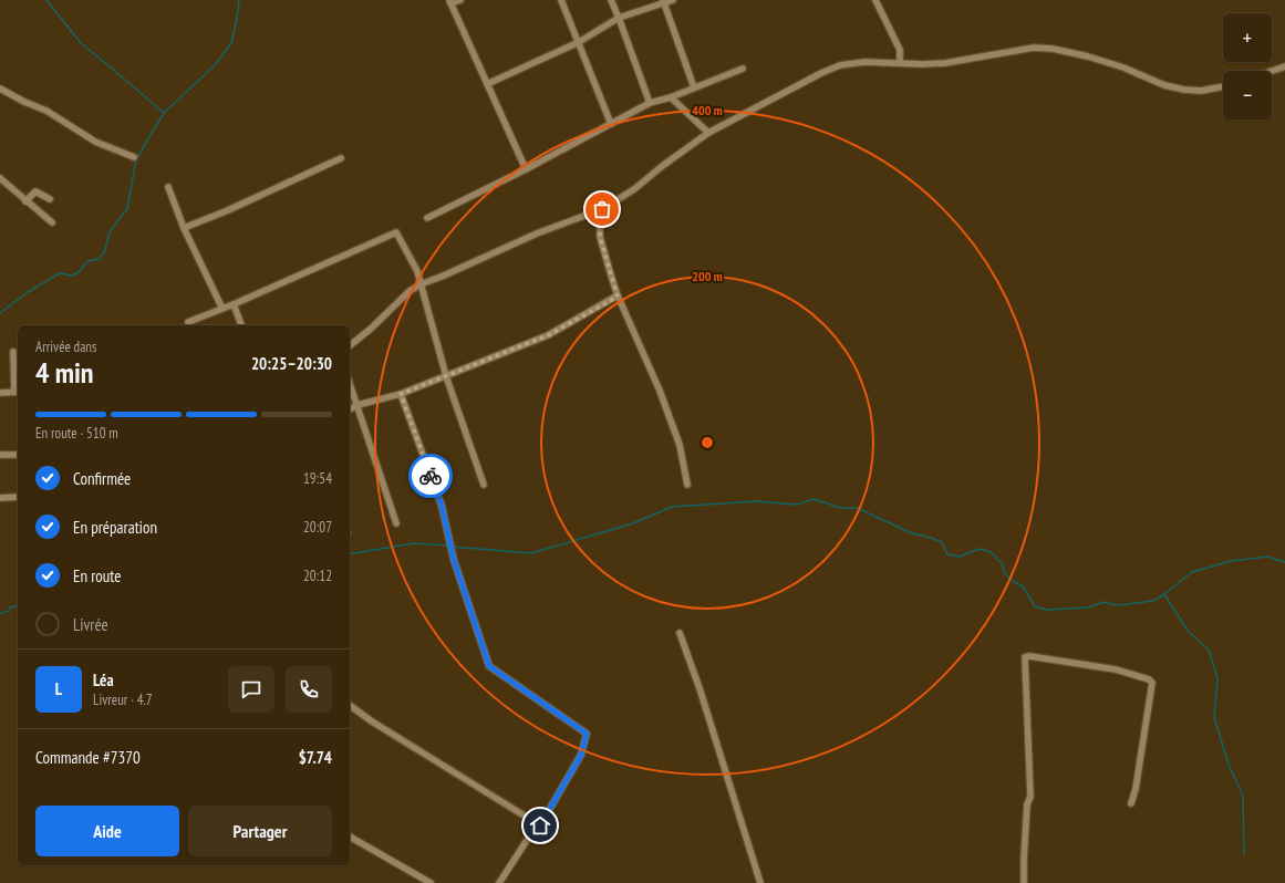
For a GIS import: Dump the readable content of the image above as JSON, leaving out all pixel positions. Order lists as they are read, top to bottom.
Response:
{
  "page": {
    "map_buttons": ["+", "−"],
    "heading": ["4 min", "Arrivée dans", "20:25–20:30"],
    "panel": [
      "Léa",
      "Livreur · 4.7",
      "Commande #7370",
      "$7.74"
    ],
    "bar": "En route · 510 m",
    "list": [
      ["Confirmée", "19:54"],
      ["En préparation", "20:07"],
      ["En route", "20:12"],
      "Livrée"
    ],
    "round": "L",
    "buttons": ["Aide", "Partager"]
  },
  "rings": ["400 m", "200 m"]
}
